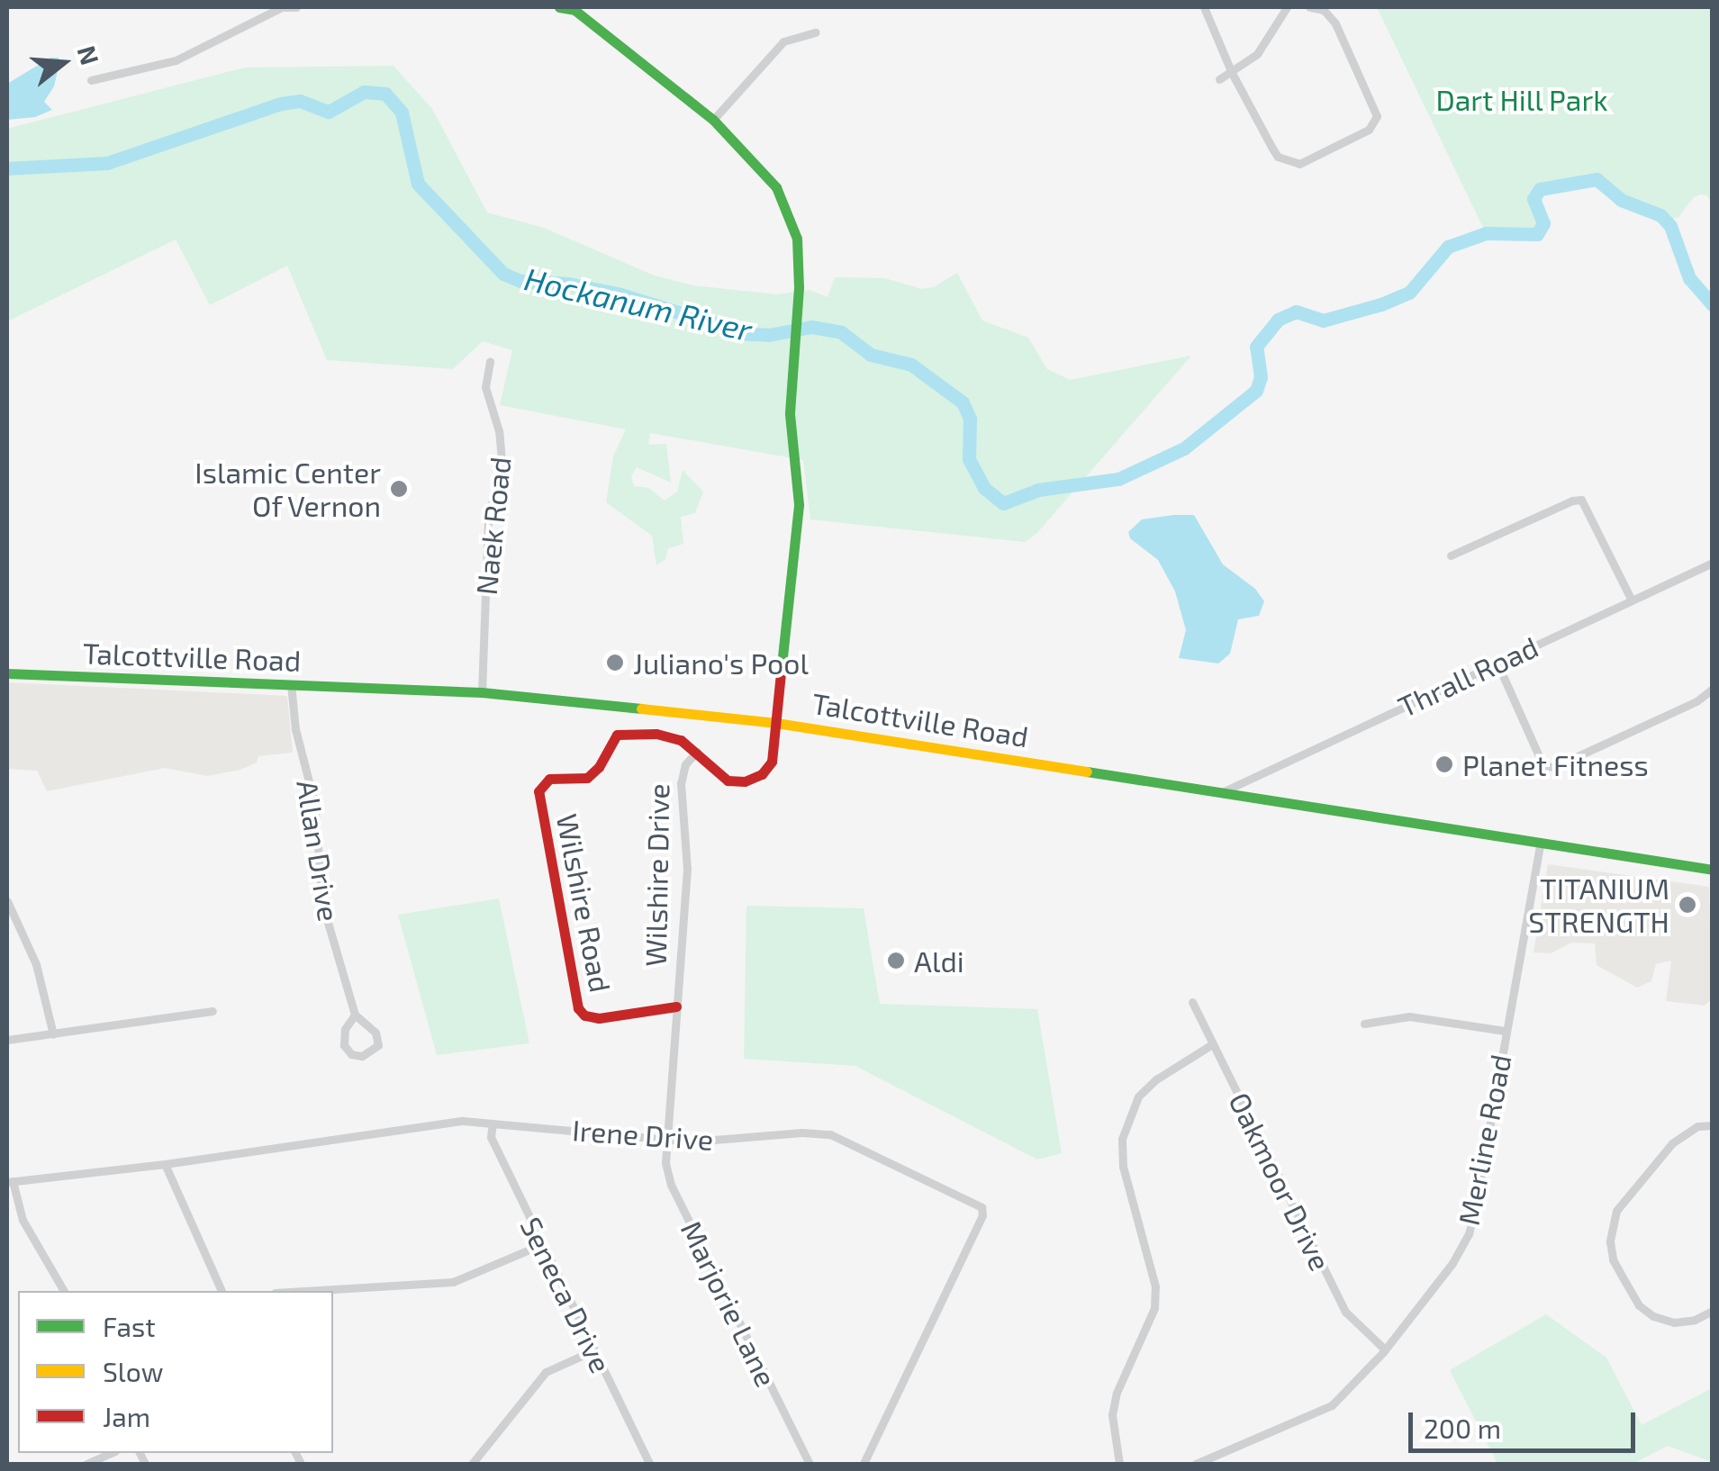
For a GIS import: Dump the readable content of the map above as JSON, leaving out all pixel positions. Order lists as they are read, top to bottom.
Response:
{
  "streets": {
    "main road": ["Talcottville Road", "Wilshire Drive", "Wilshire Road"],
    "street": [
      "Naek Road",
      "Thrall Road",
      "Allan Drive",
      "Irene Drive",
      "Merline Road",
      "Oakmoor Drive",
      "Seneca Drive",
      "Marjorie Lane"
    ]
  },
  "crossings": [
    ["Naek Road", "Talcottville Road"],
    ["Talcottville Road", "Thrall Road"],
    ["Talcottville Road", "Allan Drive"],
    ["Talcottville Road", "Wilshire Drive"],
    ["Talcottville Road", "Merline Road"],
    ["Wilshire Drive", "Wilshire Road"],
    ["Wilshire Drive", "Irene Drive"],
    ["Wilshire Drive", "Marjorie Lane"],
    ["Irene Drive", "Seneca Drive"],
    ["Irene Drive", "Marjorie Lane"],
    ["Merline Road", "Oakmoor Drive"]
  ],
  "water": ["Hockanum River"],
  "parks": ["Dart Hill Park"],
  "places": [
    "Islamic Center Of Vernon",
    "Juliano's Pool",
    "Planet Fitness",
    "TITANIUM STRENGTH",
    "Aldi"
  ],
  "legend": ["Fast", "Slow", "Jam"],
  "scale_bar": "200 m",
  "north": "right"
}
